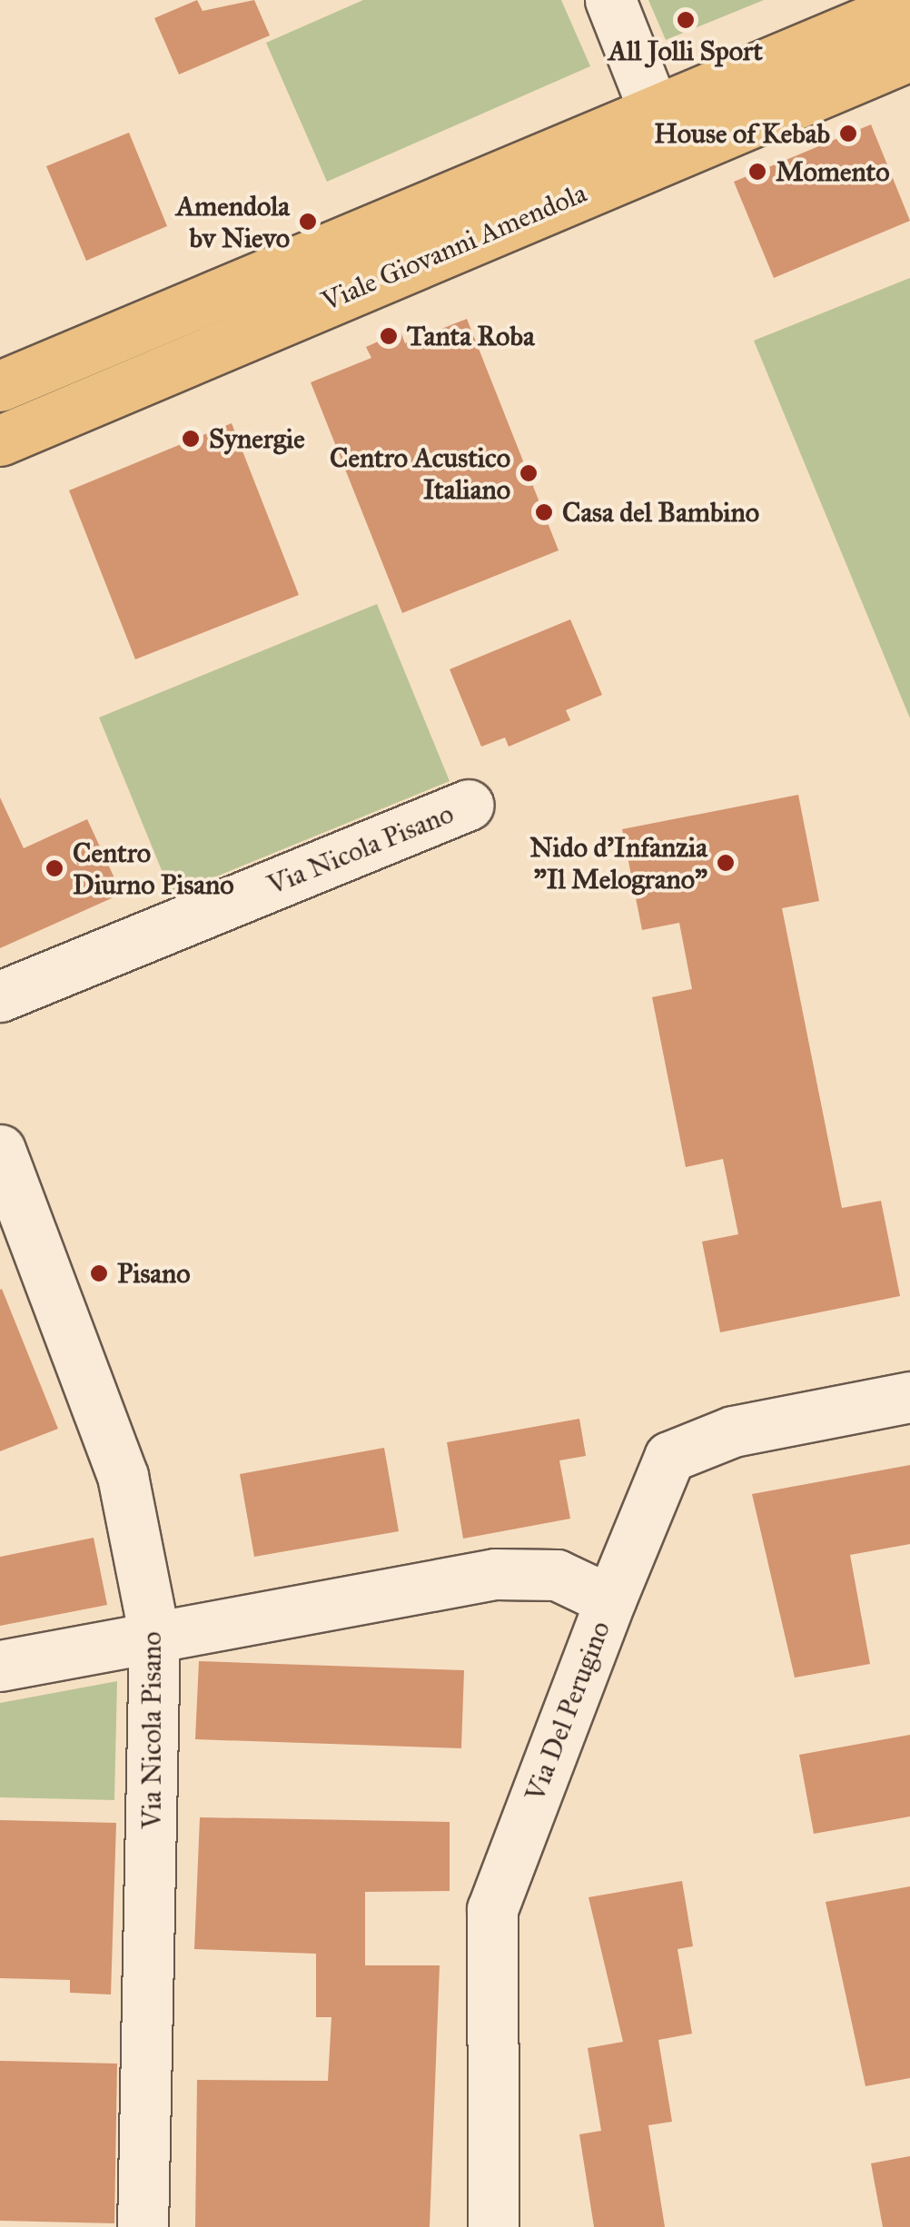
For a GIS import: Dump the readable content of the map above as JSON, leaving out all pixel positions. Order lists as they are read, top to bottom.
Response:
{
  "streets": {
    "main road": ["Viale Giovanni Amendola"],
    "street": ["Via Nicola Pisano", "Via Del Perugino"]
  },
  "crossings": [
    ["Via Nicola Pisano", "Via Del Perugino"]
  ],
  "places": [
    "All Jolli Sport",
    "House of Kebab",
    "Momento",
    "Amendola bv Nievo",
    "Tanta Roba",
    "Synergie",
    "Centro Acustico Italiano",
    "Casa del Bambino",
    "Nido d'Infanzia \"Il Melograno\"",
    "Centro Diurno Pisano",
    "Pisano"
  ]
}
